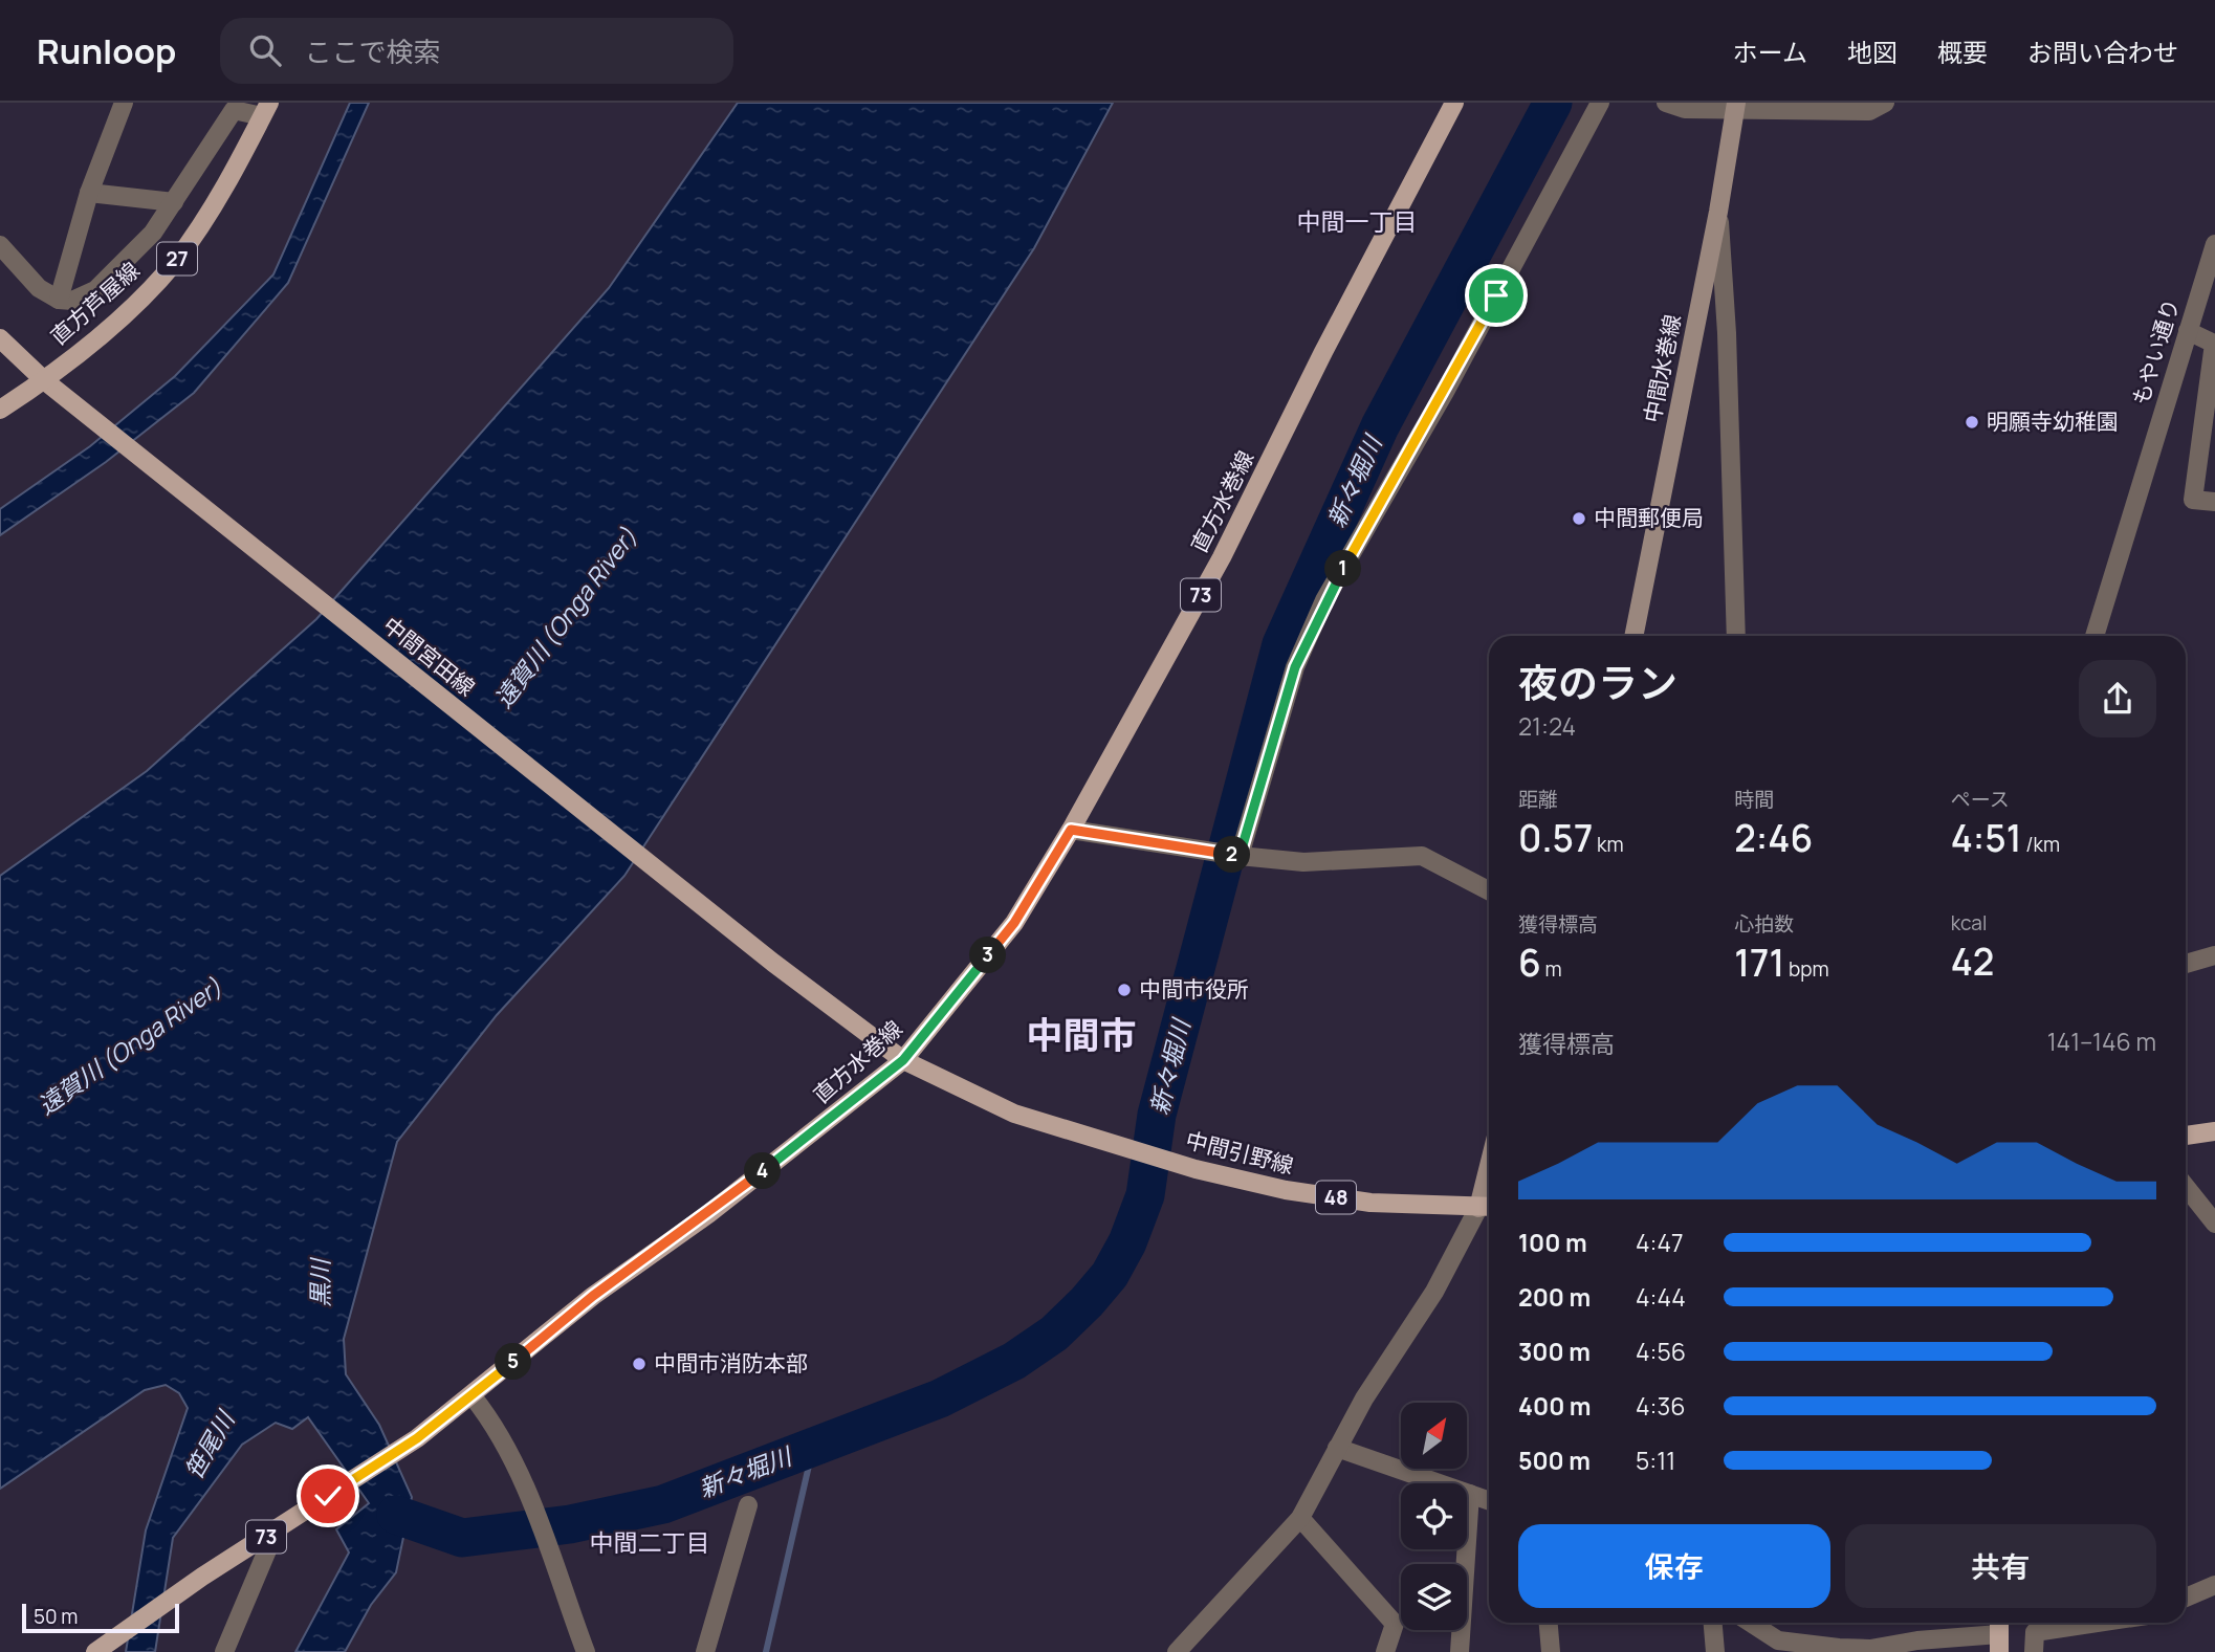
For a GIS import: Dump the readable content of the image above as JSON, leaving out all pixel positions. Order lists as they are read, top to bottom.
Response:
{
  "streets": {
    "main road": [
      "27",
      "直方芦屋線",
      "中間水巻線",
      "直方水巻線",
      "73",
      "中間宮田線",
      "中間引野線",
      "48"
    ],
    "street": ["もやい通り"]
  },
  "crossings": [
    ["直方芦屋線", "中間宮田線"],
    ["直方水巻線", "中間宮田線"],
    ["直方水巻線", "中間引野線"],
    ["中間宮田線", "中間引野線"]
  ],
  "districts": ["中間一丁目", "中間市", "中間二丁目"],
  "water": [
    "新々堀川",
    "遠賀川 (Onga River)",
    "黒川",
    "笹尾川"
  ],
  "places": [
    "明願寺幼稚園",
    "中間郵便局",
    "中間市役所",
    "中間市消防本部"
  ],
  "scale_bar": "50 m",
  "north": "top right",
  "page": {
    "header": "Runloop",
    "search": "ここで検索",
    "nav": [
      "ホーム",
      "地図",
      "概要",
      "お問い合わせ"
    ],
    "pins": [
      "1",
      "2",
      "3",
      "4",
      "5"
    ],
    "heading": ["夜のラン", "21:24"],
    "stats": [
      ["距離", "0.57 km"],
      ["時間", "2:46"],
      ["ペース", "4:51 /km"],
      ["獲得標高", "6 m"],
      ["心拍数", "171 bpm"],
      ["kcal", "42"]
    ],
    "chart": ["獲得標高", "141–146 m"],
    "list": [
      {
        "name": "100 m",
        "note": "4:47"
      },
      {
        "name": "200 m",
        "note": "4:44"
      },
      {
        "name": "300 m",
        "note": "4:56"
      },
      {
        "name": "400 m",
        "note": "4:36"
      },
      {
        "name": "500 m",
        "note": "5:11"
      }
    ],
    "buttons": ["保存", "共有"],
    "scale": "50 m"
  }
}
